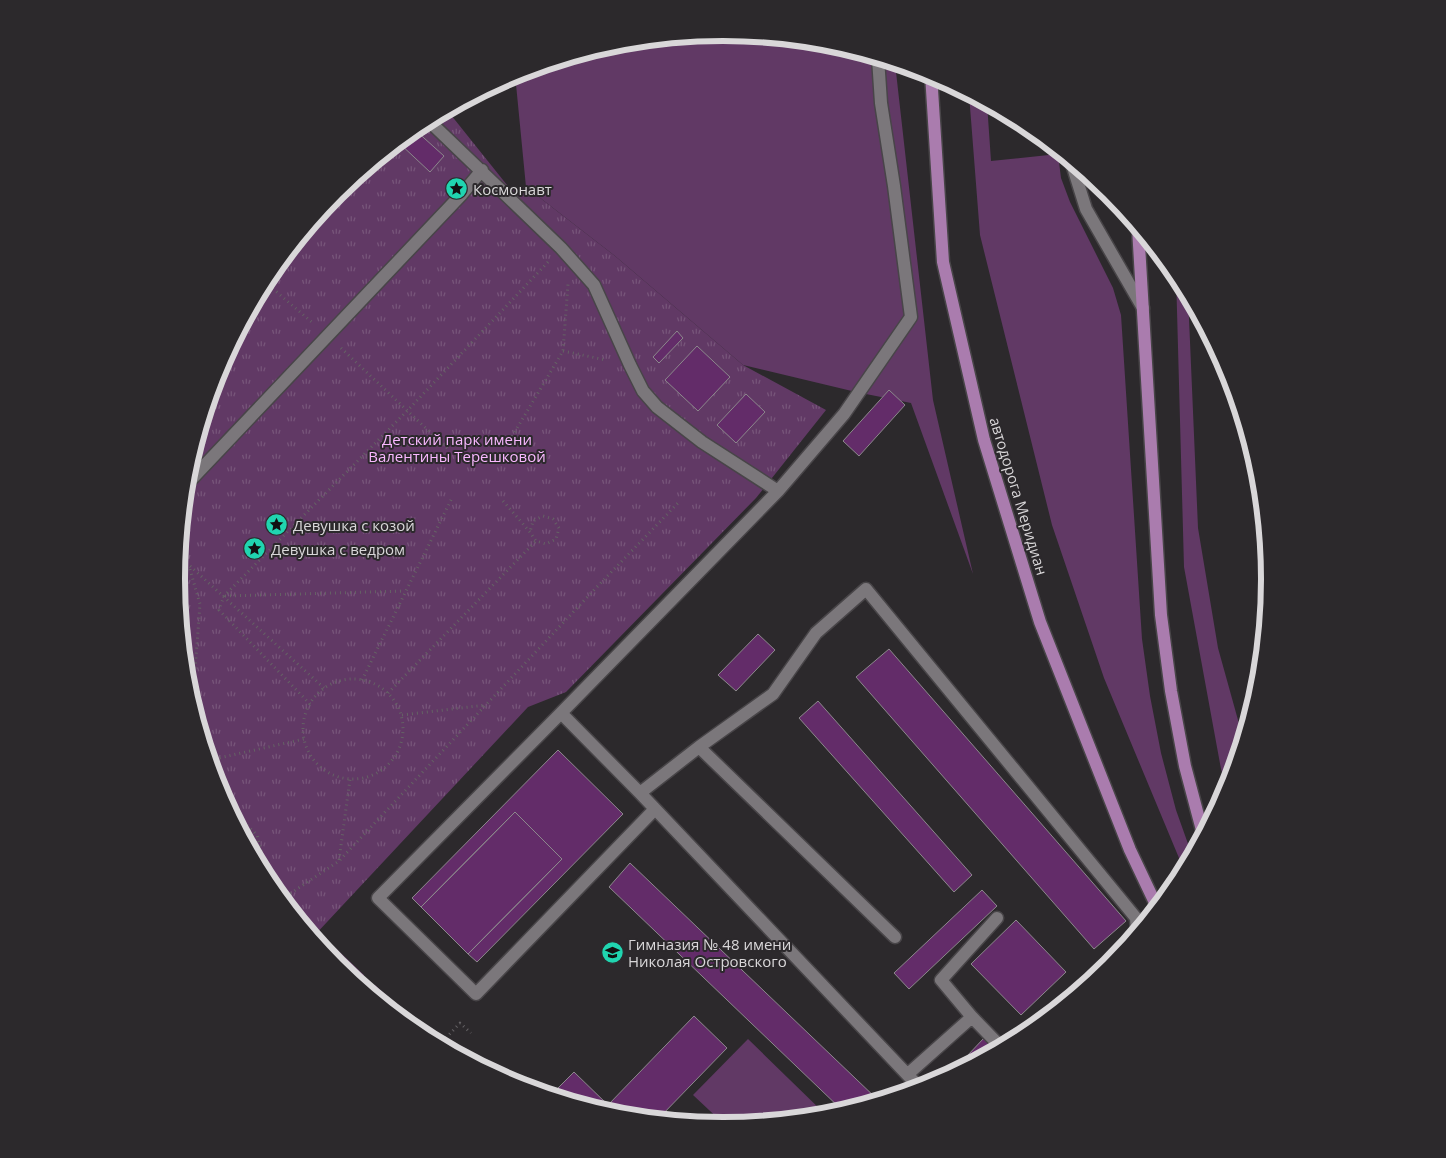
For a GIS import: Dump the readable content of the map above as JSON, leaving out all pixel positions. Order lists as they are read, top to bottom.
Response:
{
  "streets": {
    "main road": ["автодорога Меридиан"]
  },
  "parks": ["Детский парк имени Валентины Терешковой"],
  "places": {
    "place": ["Космонавт", "Девушка с козой", "Девушка с ведром"],
    "school or university": ["Гимназия № 48 имени Николая Островского"]
  }
}
